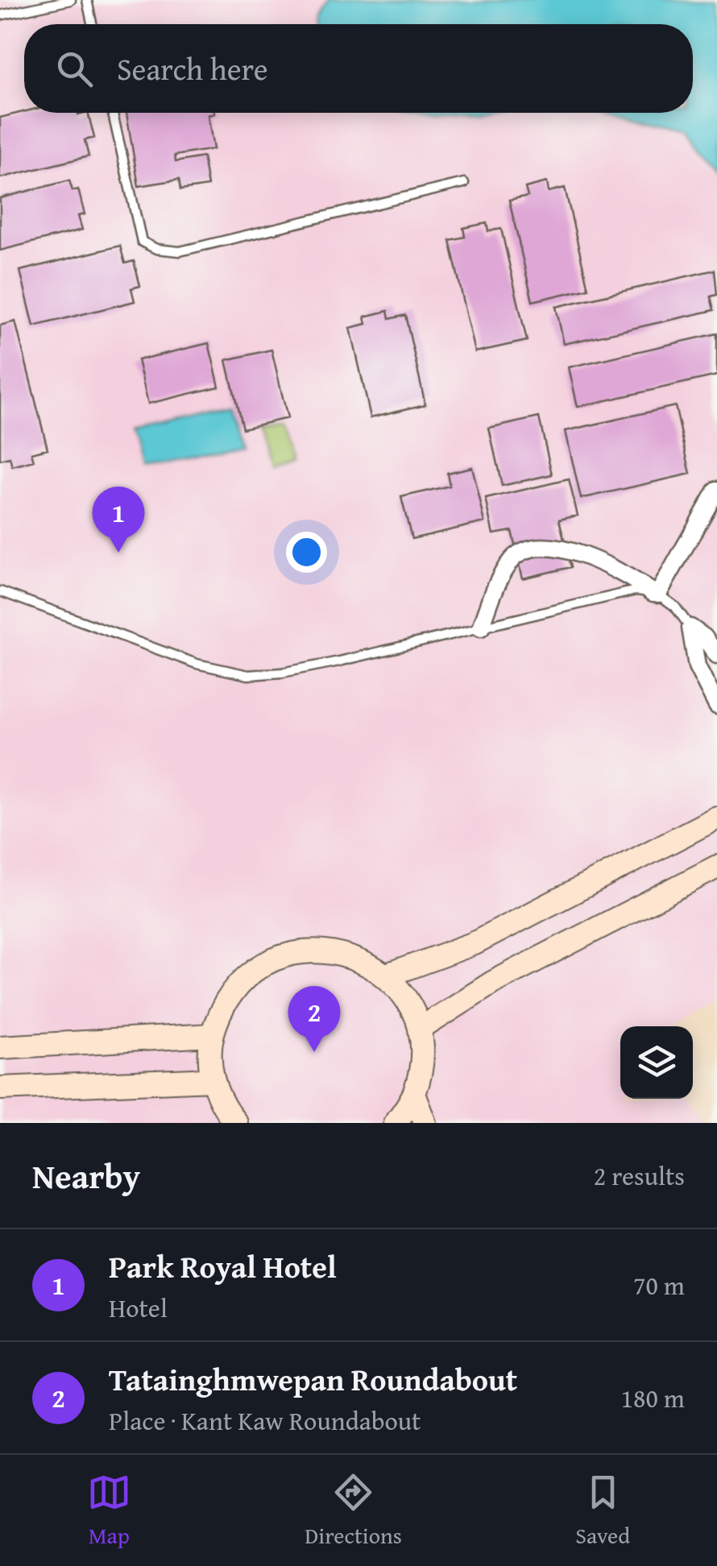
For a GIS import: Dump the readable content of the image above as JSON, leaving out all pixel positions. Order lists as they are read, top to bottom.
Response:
{
  "page": {
    "search": "Search here",
    "pins": ["1", "2"],
    "heading": ["Nearby", "2 results"],
    "list": [
      {
        "mark": "1",
        "name": "Park Royal Hotel",
        "note": "Hotel",
        "value": "70 m"
      },
      {
        "mark": "2",
        "name": "Tatainghmwepan Roundabout",
        "note": "Place · Kant Kaw Roundabout",
        "value": "180 m"
      }
    ],
    "nav": ["Map", "Directions", "Saved"]
  }
}
